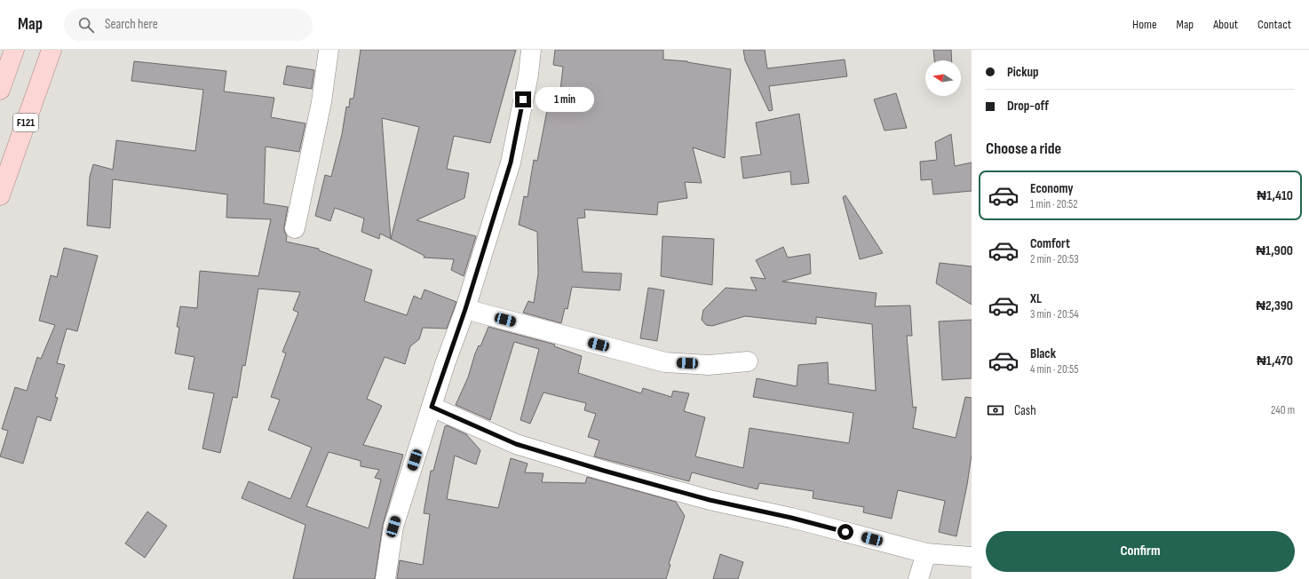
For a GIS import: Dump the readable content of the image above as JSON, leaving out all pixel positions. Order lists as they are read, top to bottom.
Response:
{
  "streets": {
    "main road": ["F121"]
  },
  "north": "left",
  "page": {
    "header": "Map",
    "search": "Search here",
    "nav": [
      "Home",
      "Map",
      "About",
      "Contact"
    ],
    "banner": ["Pickup", "Drop-off"],
    "bubble": "1 min",
    "heading": "Choose a ride",
    "list": [
      {
        "name": "Economy",
        "note": "1 min · 20:52",
        "value": "₦1,410"
      },
      {
        "name": "Comfort",
        "note": "2 min · 20:53",
        "value": "₦1,900"
      },
      {
        "name": "XL",
        "note": "3 min · 20:54",
        "value": "₦2,390"
      },
      {
        "name": "Black",
        "note": "4 min · 20:55",
        "value": "₦1,470"
      }
    ],
    "pay": ["Cash", "240 m"],
    "buttons": "Confirm"
  }
}
